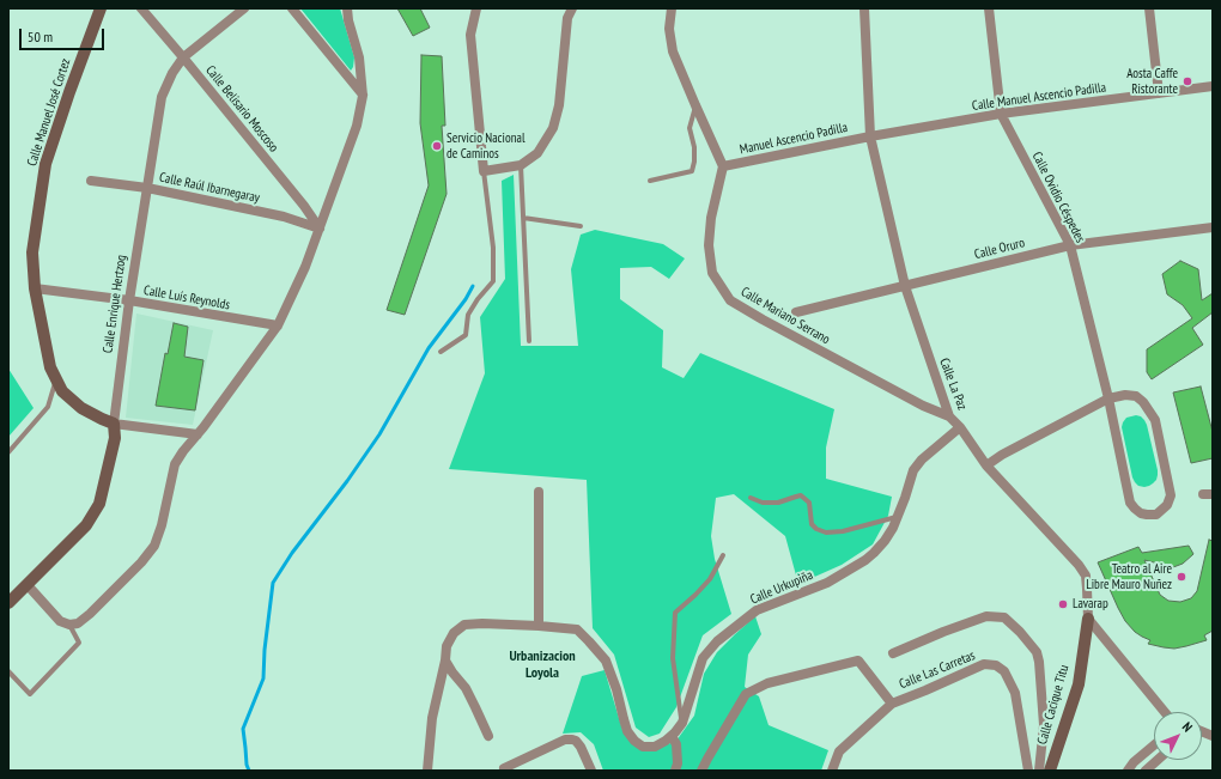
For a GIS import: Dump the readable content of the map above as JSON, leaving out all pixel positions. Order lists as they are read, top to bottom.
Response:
{
  "streets": {
    "street": [
      "Calle Manuel Ascencio Padilla",
      "Calle Belisario Moscoso",
      "Calle Manuel José Cortez",
      "Manuel Ascencio Padilla",
      "Calle Raúl Ibarnegaray",
      "Calle Ovidio Céspedes",
      "Calle Oruro",
      "Calle Luís Reynolds",
      "Calle Enrique Hertzog",
      "Calle Mariano Serrano",
      "Calle La Paz",
      "Calle Urkupiña",
      "Calle Las Carretas",
      "Calle Cacique Titu"
    ]
  },
  "crossings": [
    ["Calle Manuel Ascencio Padilla", "Manuel Ascencio Padilla"],
    ["Calle Manuel Ascencio Padilla", "Calle Ovidio Céspedes"],
    ["Calle Manuel Ascencio Padilla", "Calle La Paz"],
    ["Calle Belisario Moscoso", "Calle Raúl Ibarnegaray"],
    ["Calle Belisario Moscoso", "Calle Enrique Hertzog"],
    ["Calle Manuel José Cortez", "Calle Luís Reynolds"],
    ["Calle Manuel José Cortez", "Calle Enrique Hertzog"],
    ["Manuel Ascencio Padilla", "Calle Mariano Serrano"],
    ["Manuel Ascencio Padilla", "Calle La Paz"],
    ["Calle Raúl Ibarnegaray", "Calle Enrique Hertzog"],
    ["Calle Ovidio Céspedes", "Calle Oruro"],
    ["Calle Oruro", "Calle La Paz"],
    ["Calle Luís Reynolds", "Calle Enrique Hertzog"],
    ["Calle Mariano Serrano", "Calle La Paz"],
    ["Calle La Paz", "Calle Urkupiña"],
    ["Calle La Paz", "Calle Cacique Titu"]
  ],
  "districts": ["Urbanizacion Loyola"],
  "places": [
    "Aosta Caffe Ristorante",
    "Servicio Nacional de Caminos",
    "Teatro al Aire Libre Mauro Nuñez",
    "Lavarap"
  ],
  "scale_bar": "50 m",
  "north": "top right"
}
